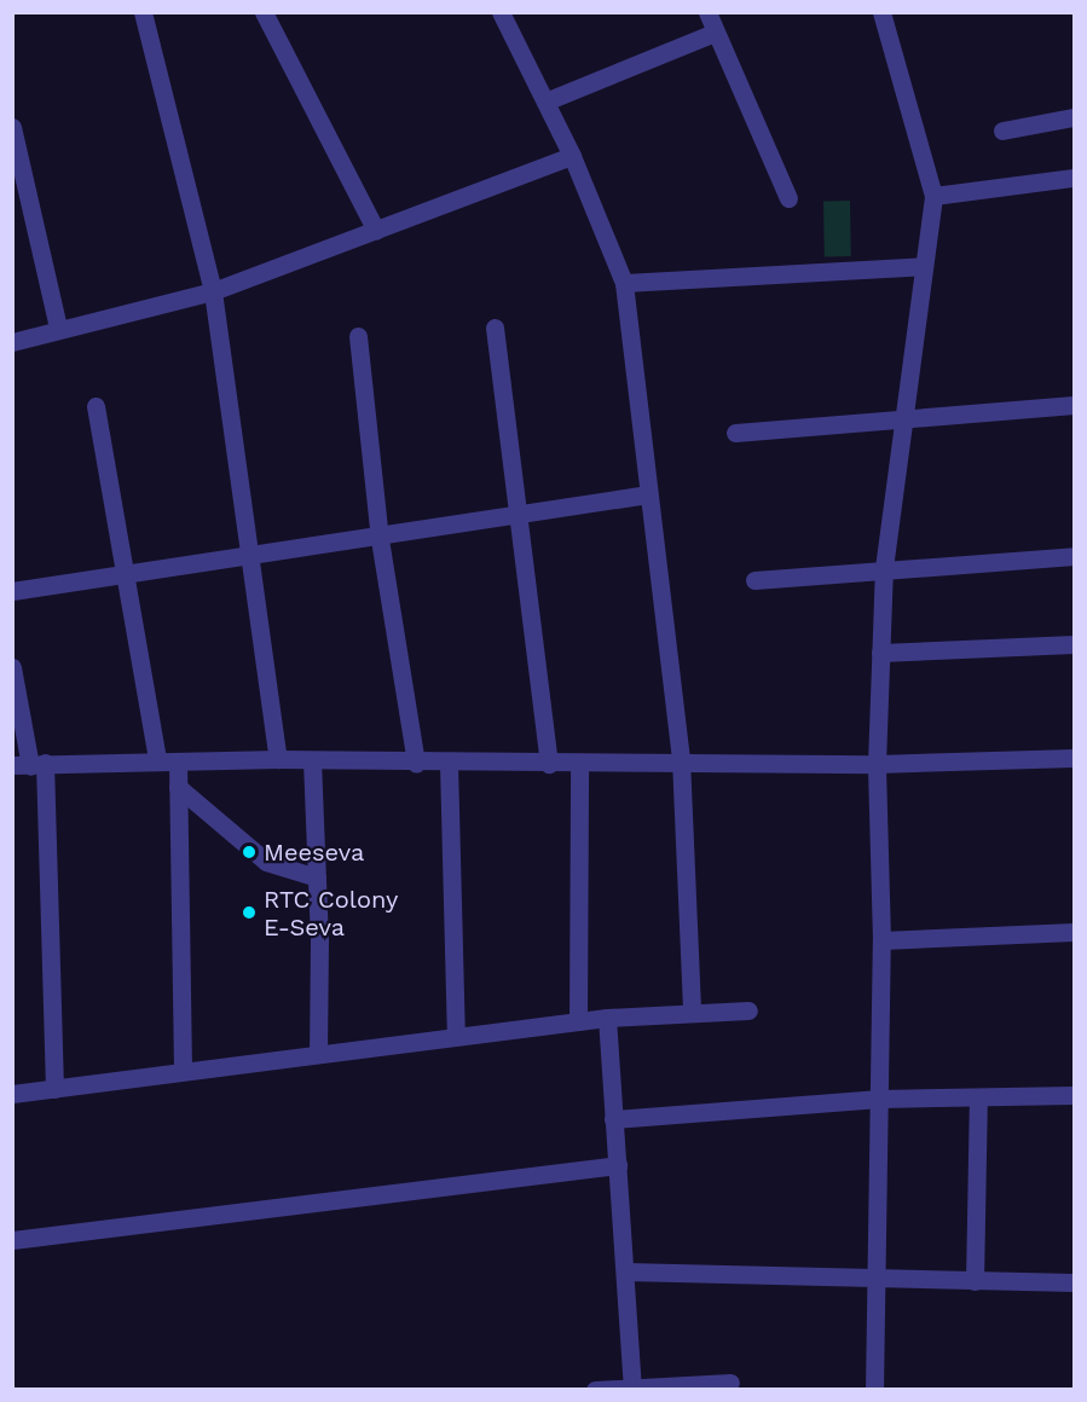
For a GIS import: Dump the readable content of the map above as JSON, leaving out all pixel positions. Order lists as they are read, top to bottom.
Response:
{
  "places": ["Meeseva", "RTC Colony E-Seva"]
}
